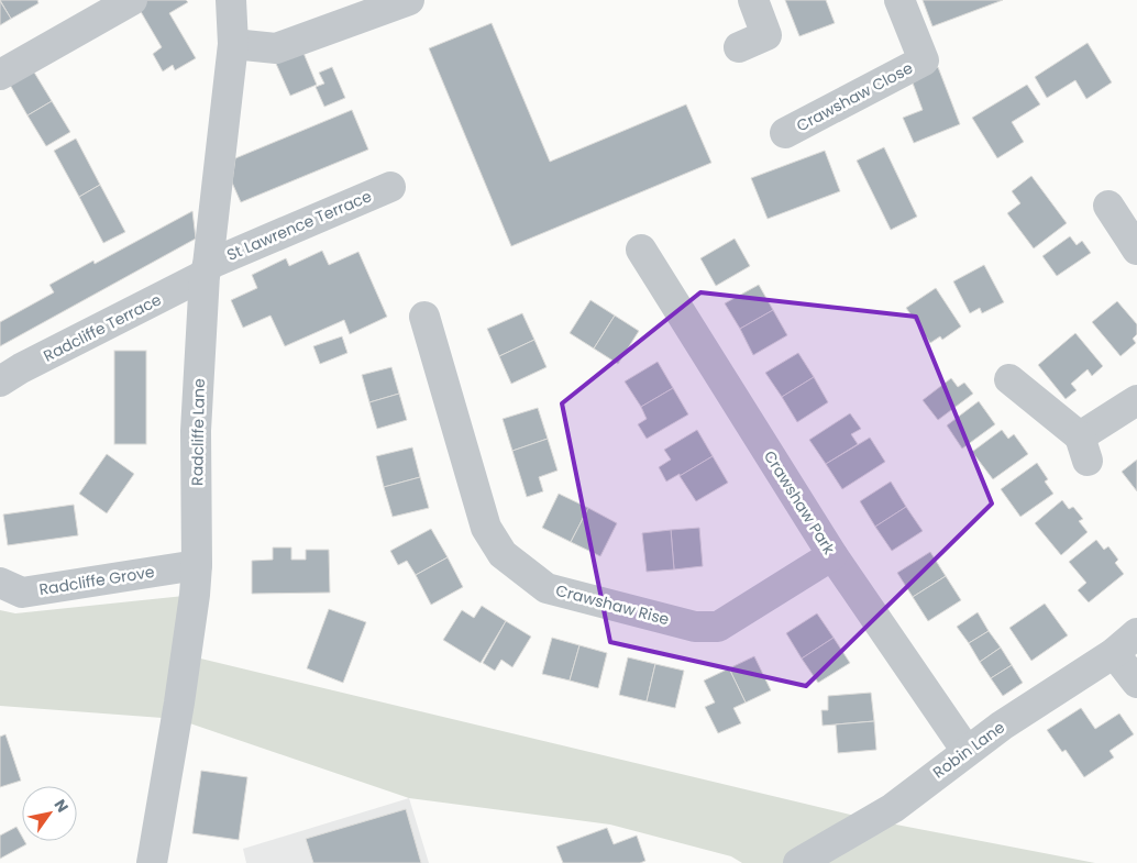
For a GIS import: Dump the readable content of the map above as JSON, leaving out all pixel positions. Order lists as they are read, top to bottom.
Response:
{
  "streets": {
    "street": [
      "Crawshaw Close",
      "St Lawrence Terrace",
      "Radcliffe Terrace",
      "Radcliffe Lane",
      "Crawshaw Park",
      "Radcliffe Grove",
      "Crawshaw Rise",
      "Robin Lane"
    ]
  },
  "crossings": [
    ["St Lawrence Terrace", "Radcliffe Terrace"],
    ["St Lawrence Terrace", "Radcliffe Lane"],
    ["Radcliffe Terrace", "Radcliffe Lane"],
    ["Radcliffe Lane", "Radcliffe Grove"],
    ["Crawshaw Park", "Crawshaw Rise"],
    ["Crawshaw Park", "Robin Lane"]
  ],
  "north": "top right"
}
